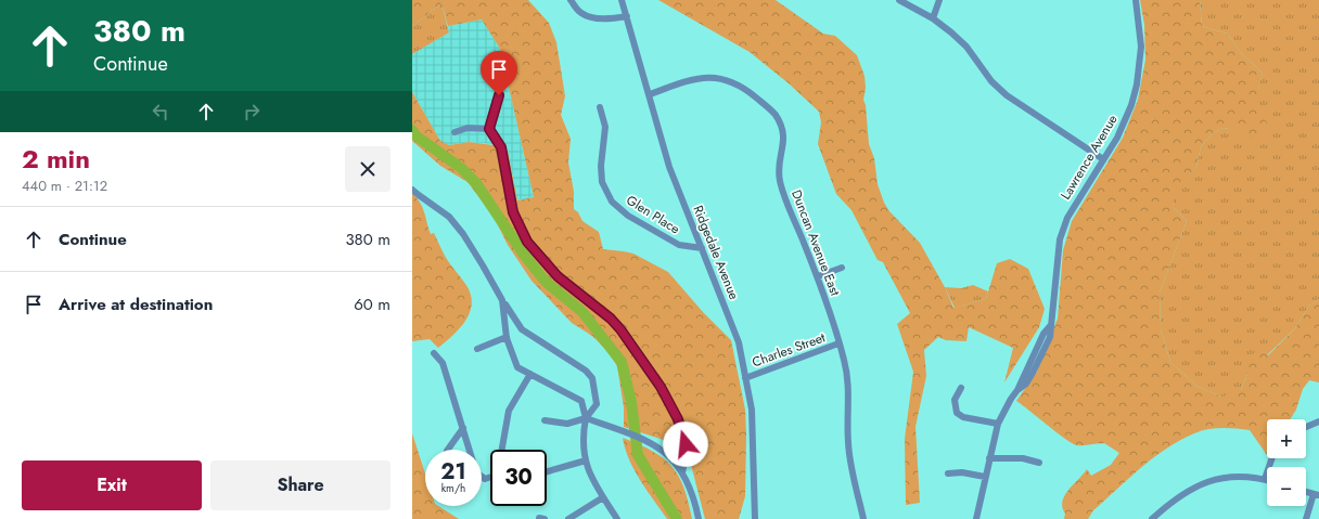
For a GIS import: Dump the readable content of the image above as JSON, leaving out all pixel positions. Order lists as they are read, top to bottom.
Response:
{
  "streets": {
    "street": [
      "Lawrence Avenue",
      "Glen Place",
      "Duncan Avenue East",
      "Ridgedale Avenue",
      "Charles Street"
    ]
  },
  "crossings": [
    ["Glen Place", "Ridgedale Avenue"],
    ["Duncan Avenue East", "Ridgedale Avenue"],
    ["Duncan Avenue East", "Charles Street"],
    ["Ridgedale Avenue", "Charles Street"]
  ],
  "page": {
    "turn": ["380 m", "Continue"],
    "heading": ["2 min", "440 m · 21:12"],
    "list": [
      {
        "name": "Continue",
        "value": "380 m"
      },
      {
        "name": "Arrive at destination",
        "value": "60 m"
      }
    ],
    "map_buttons": ["+", "−"],
    "speed": "21 km/h",
    "limit": "30",
    "buttons": ["Exit", "Share"]
  }
}
